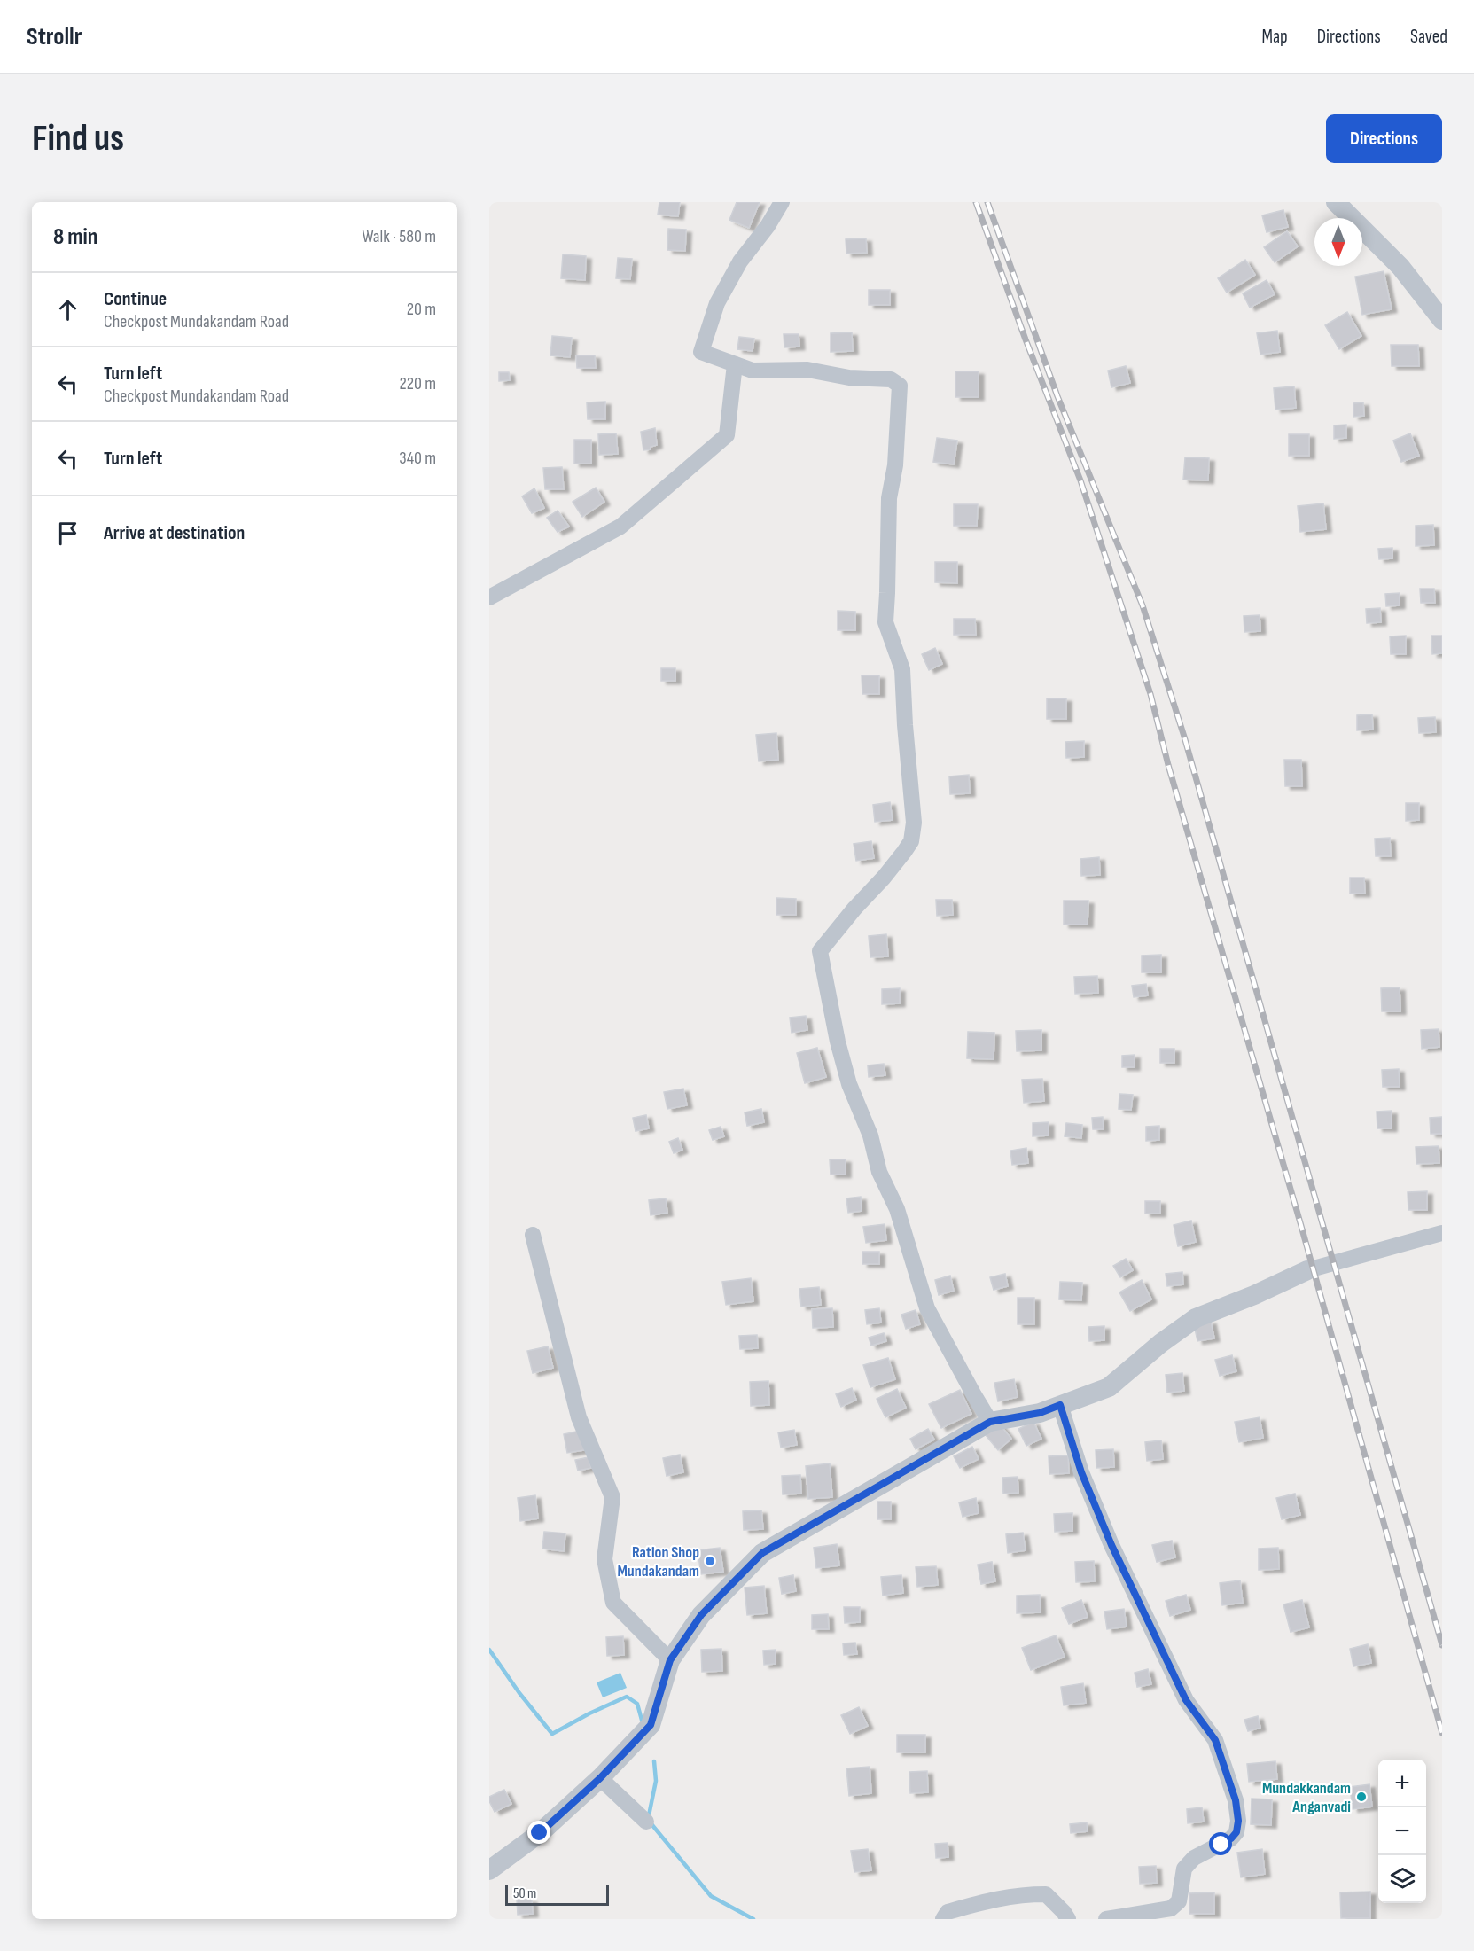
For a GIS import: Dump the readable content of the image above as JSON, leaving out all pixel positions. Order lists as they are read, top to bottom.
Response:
{
  "places": ["Ration Shop Mundakandam", "Mundakkandam Anganvadi"],
  "scale_bar": "50 m",
  "north": "bottom",
  "page": {
    "header": "Strollr",
    "nav": ["Map", "Directions", "Saved"],
    "buttons": "Directions",
    "title": "Find us",
    "heading": ["8 min", "Walk · 580 m"],
    "list": [
      ["Continue", "Checkpost Mundakandam Road", "20 m"],
      ["Turn left", "Checkpost Mundakandam Road", "220 m"],
      ["Turn left", "340 m"],
      "Arrive at destination"
    ],
    "map_buttons": ["+", "−"],
    "scale": "50 m"
  }
}
